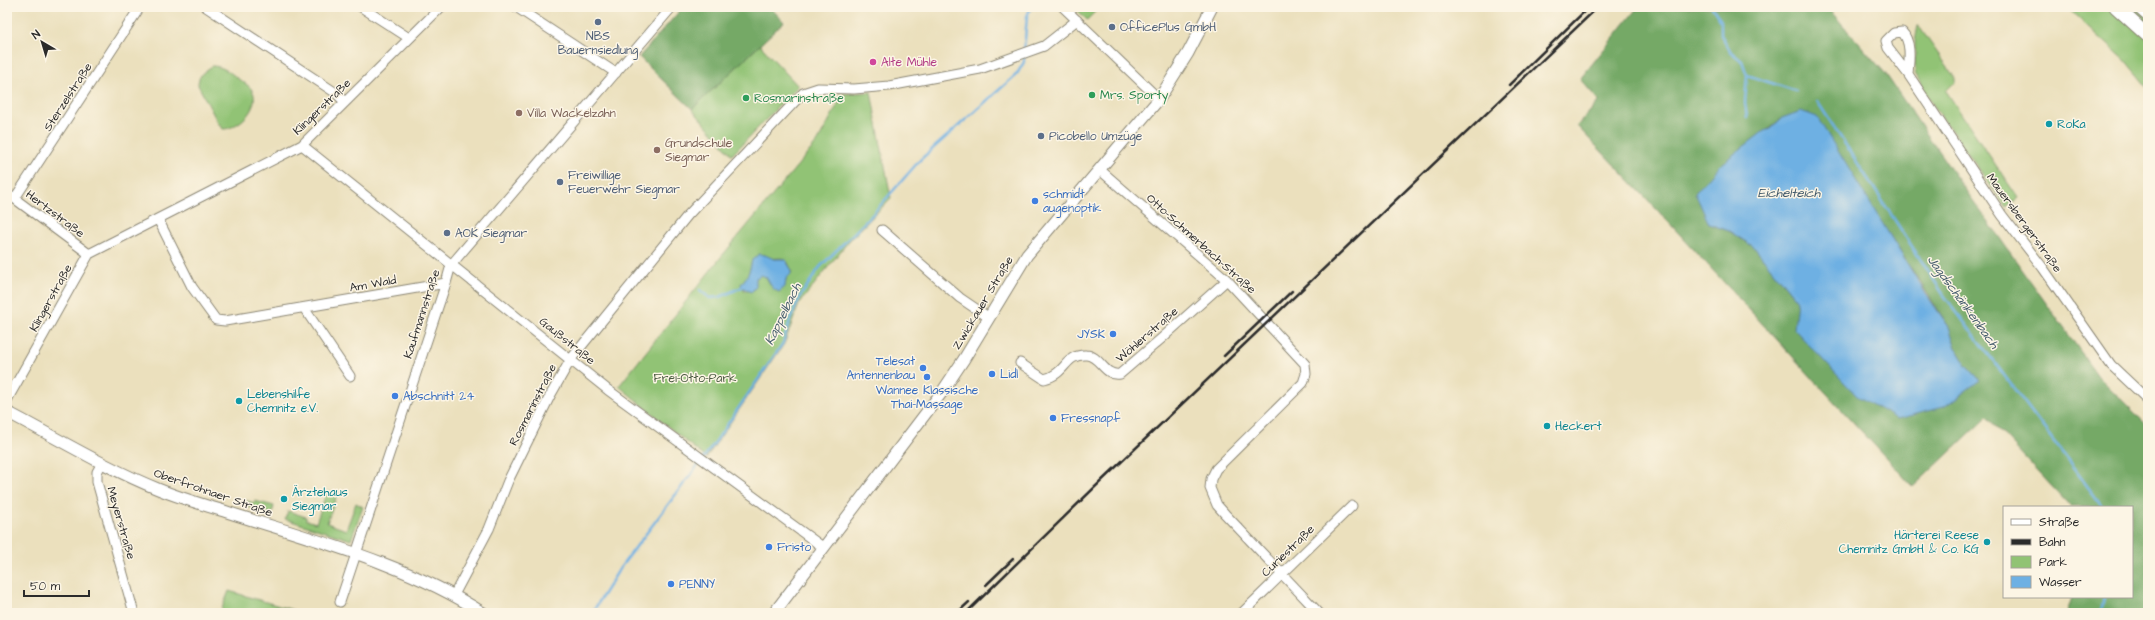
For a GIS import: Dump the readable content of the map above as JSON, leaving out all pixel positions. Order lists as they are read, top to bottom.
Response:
{
  "streets": {
    "main road": ["Zwickauer Straße", "Oberfrohnaer Straße"],
    "street": [
      "Sterzelstraße",
      "Klingerstraße",
      "Hertzstraße",
      "Mauersbergerstraße",
      "Otto-Schmerbach-Straße",
      "Am Wald",
      "Kaufmannstraße",
      "Wöhlerstraße",
      "Gaußstraße",
      "Rosmarinstraße",
      "Meyerstraße",
      "Curiestraße"
    ]
  },
  "crossings": [
    ["Sterzelstraße", "Hertzstraße"],
    ["Klingerstraße", "Hertzstraße"],
    ["Klingerstraße", "Am Wald"],
    ["Klingerstraße", "Gaußstraße"],
    ["Otto-Schmerbach-Straße", "Zwickauer Straße"],
    ["Otto-Schmerbach-Straße", "Wöhlerstraße"],
    ["Otto-Schmerbach-Straße", "Curiestraße"],
    ["Am Wald", "Kaufmannstraße"],
    ["Zwickauer Straße", "Gaußstraße"],
    ["Kaufmannstraße", "Gaußstraße"],
    ["Kaufmannstraße", "Oberfrohnaer Straße"],
    ["Gaußstraße", "Rosmarinstraße"],
    ["Rosmarinstraße", "Oberfrohnaer Straße"],
    ["Oberfrohnaer Straße", "Meyerstraße"]
  ],
  "water": ["Eichelteich", "Jagdschänkenbach", "Kappelbach"],
  "parks": ["Frei-Otto-Park"],
  "places": [
    "NBS Bauernsiedlung",
    "OfficePlus GmbH",
    "Alte Mühle",
    "Mrs. Sporty",
    "Rosmarinstraße",
    "Villa Wackelzahn",
    "RoKa",
    "Picobello Umzüge",
    "Grundschule Siegmar",
    "Freiwillige Feuerwehr Siegmar",
    "schmidt augenoptik",
    "AOK Siegmar",
    "JYSK",
    "Telesat Antennenbau",
    "Lidl",
    "Wannee Klassische Thai-Massage",
    "Abschnitt 24",
    "Lebenshilfe Chemnitz e.V.",
    "Fressnapf",
    "Heckert",
    "Ärztehaus Siegmar",
    "Härterei Reese Chemnitz GmbH & Co. KG",
    "Fristo",
    "PENNY"
  ],
  "legend": [
    "Straße",
    "Bahn",
    "Park",
    "Wasser"
  ],
  "scale_bar": "50 m",
  "north": "top left"
}
